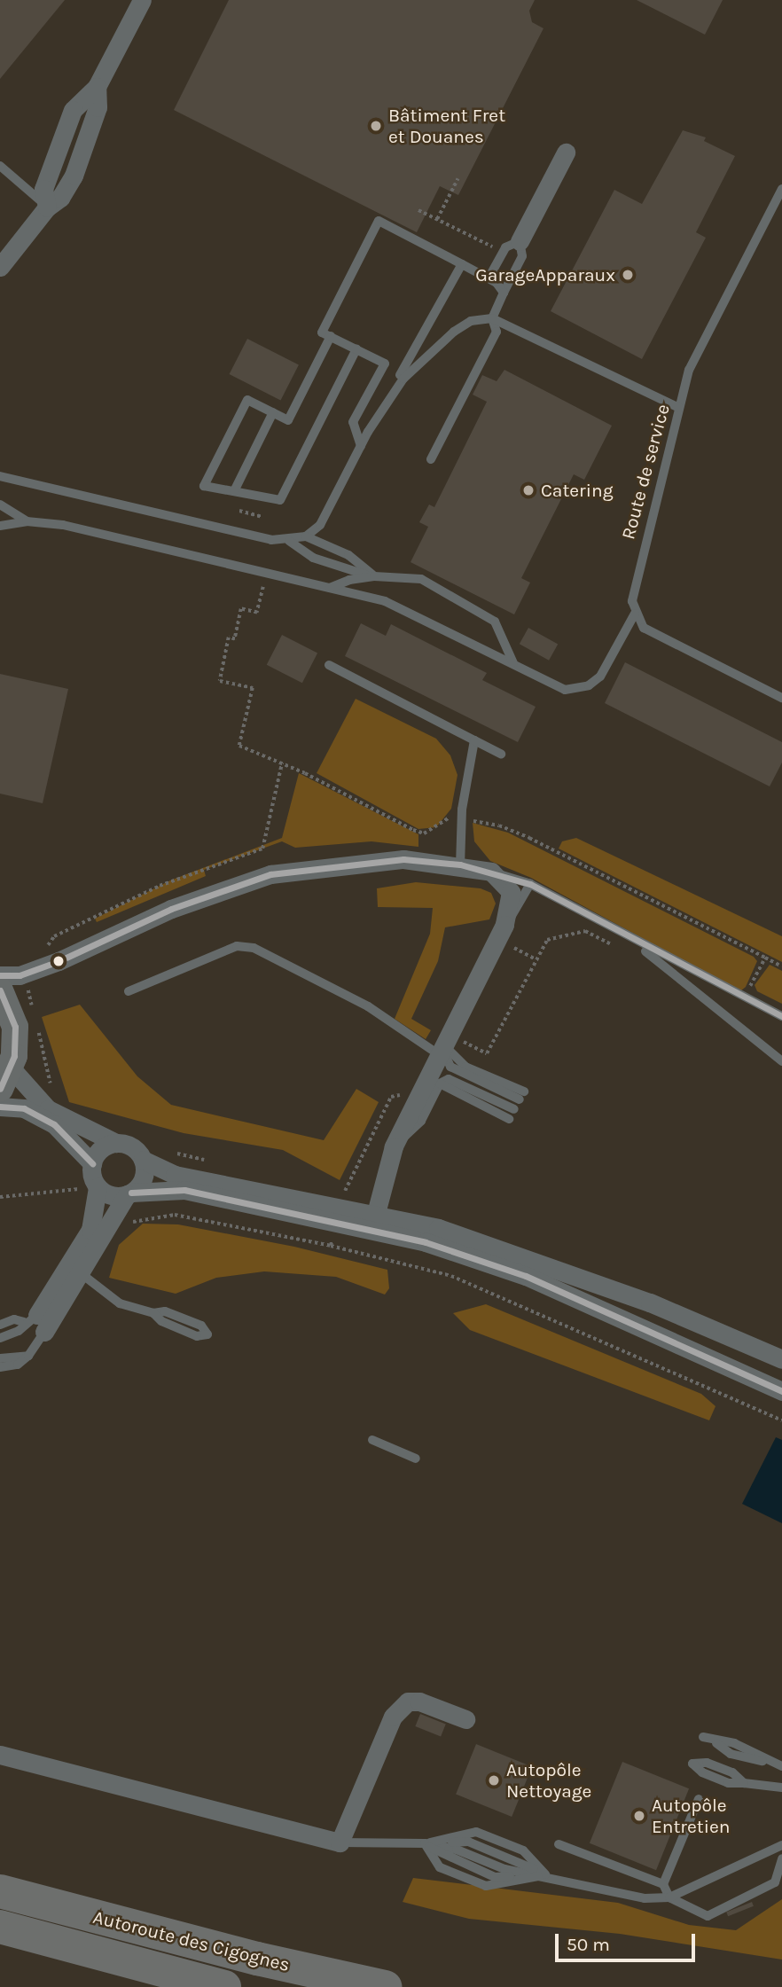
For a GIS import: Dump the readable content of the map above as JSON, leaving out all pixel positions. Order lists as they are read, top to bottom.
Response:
{
  "streets": {
    "highway": ["Autoroute des Cigognes"],
    "lane": ["Route de service"]
  },
  "places": [
    "Bâtiment Fret et Douanes",
    "GarageApparaux",
    "Catering",
    "Autopôle Nettoyage",
    "Autopôle Entretien"
  ],
  "lines": ["transit line 50"],
  "scale_bar": "50 m"
}
